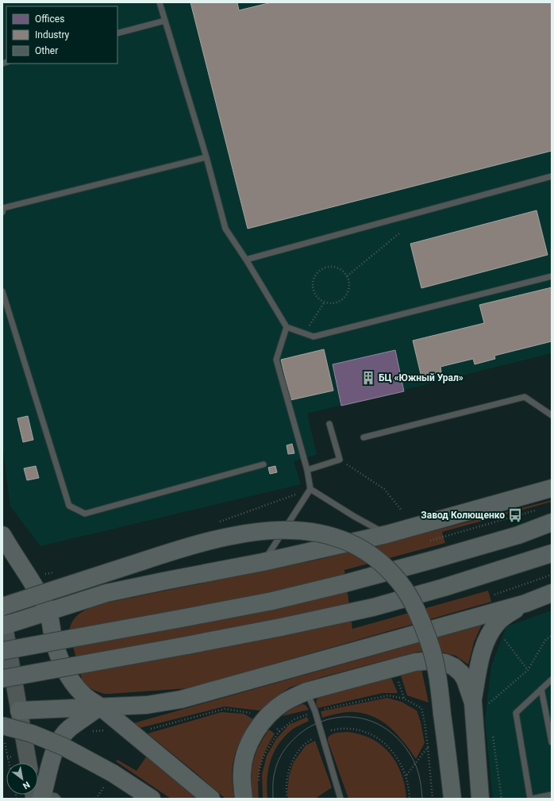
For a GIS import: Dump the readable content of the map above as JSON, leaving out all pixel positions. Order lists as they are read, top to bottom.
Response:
{
  "places": {
    "building": ["БЦ «Южный Урал»"],
    "bus stop": ["Завод Колющенко"]
  },
  "legend": ["Offices", "Industry", "Other"],
  "north": "bottom right"
}
